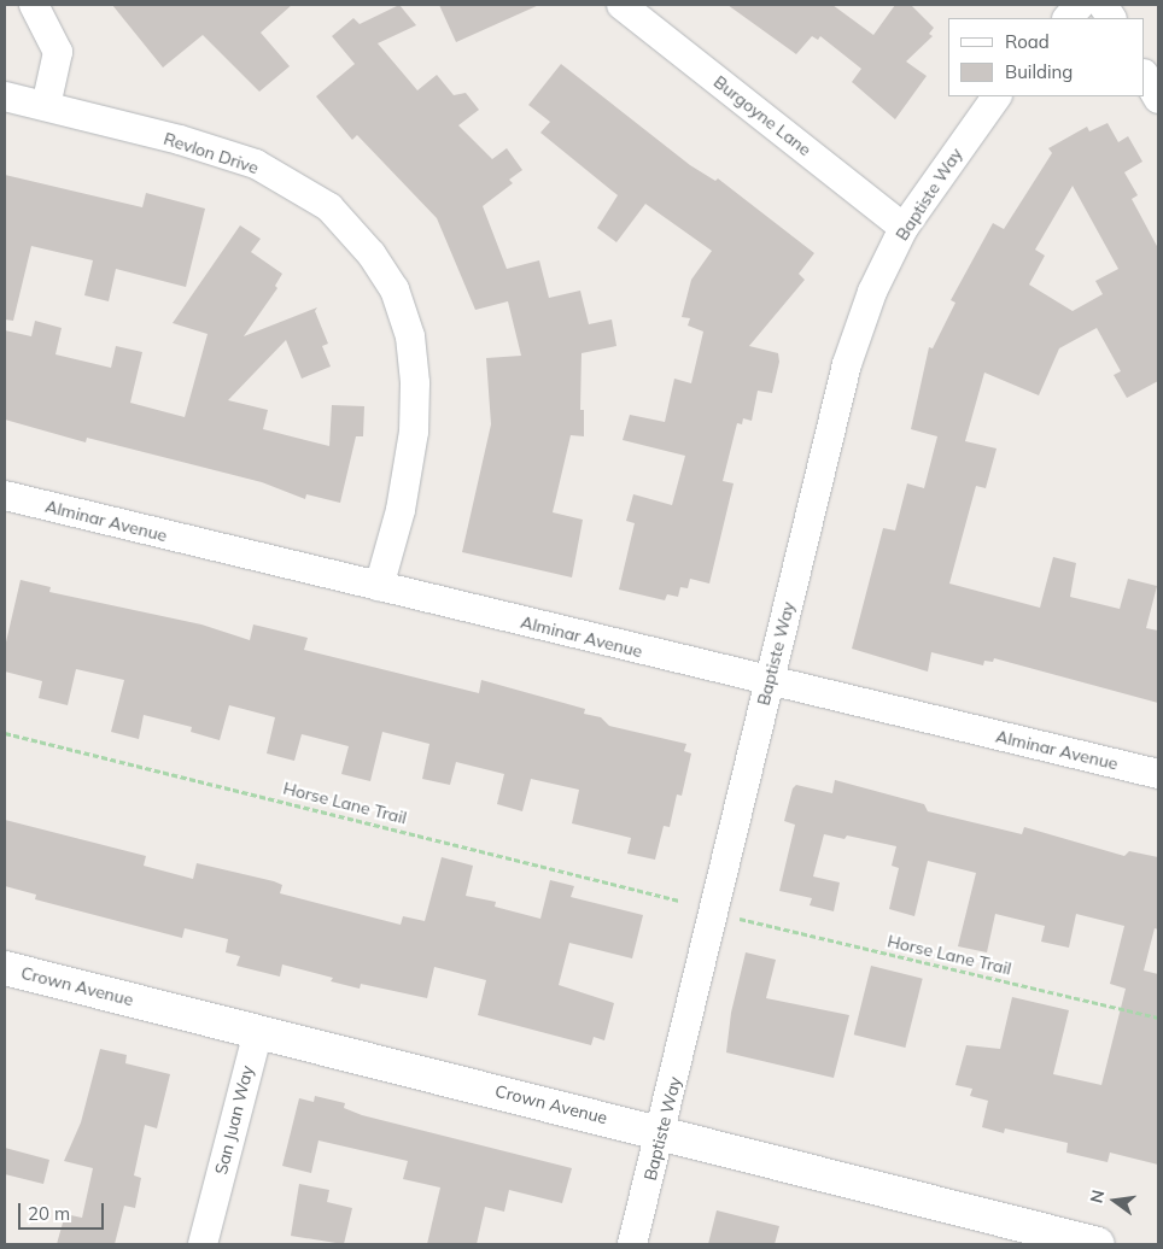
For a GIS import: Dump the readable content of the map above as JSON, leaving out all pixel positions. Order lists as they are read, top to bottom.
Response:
{
  "streets": {
    "street": [
      "Burgoyne Lane",
      "Revlon Drive",
      "Baptiste Way",
      "Alminar Avenue",
      "Crown Avenue",
      "San Juan Way"
    ],
    "path": ["Horse Lane Trail"]
  },
  "crossings": [
    ["Burgoyne Lane", "Baptiste Way"],
    ["Revlon Drive", "Alminar Avenue"],
    ["Baptiste Way", "Alminar Avenue"],
    ["Baptiste Way", "Crown Avenue"],
    ["Crown Avenue", "San Juan Way"]
  ],
  "legend": ["Road", "Building"],
  "scale_bar": "20 m",
  "north": "left"
}
